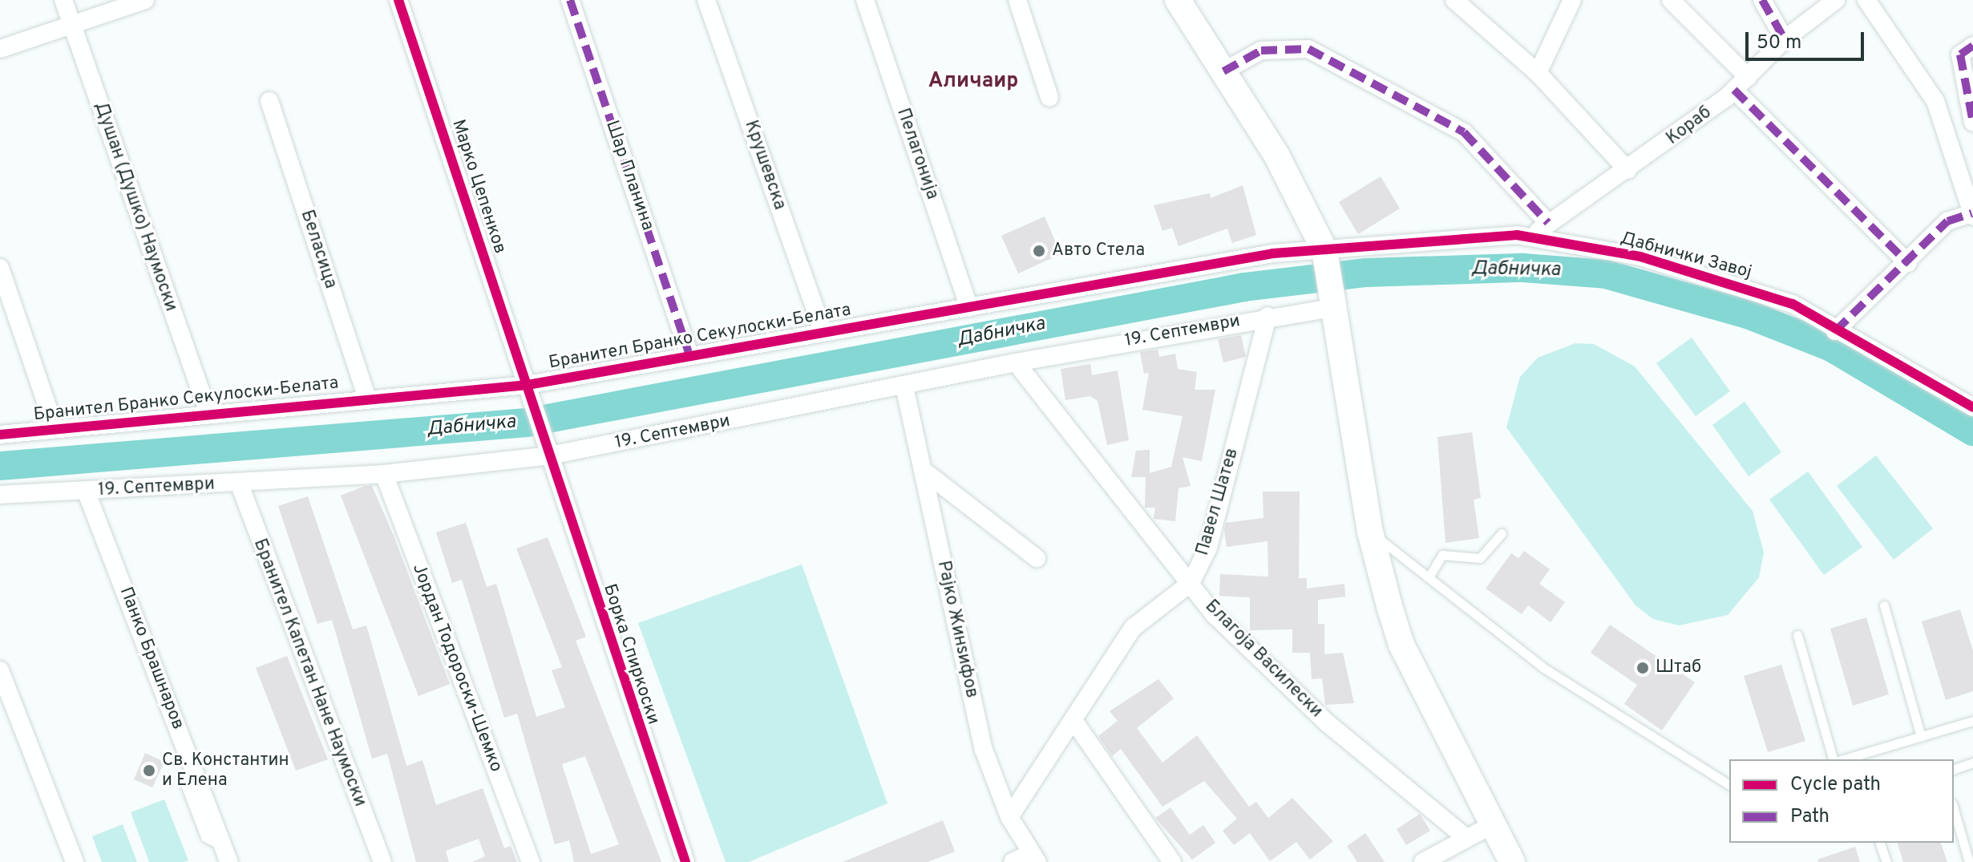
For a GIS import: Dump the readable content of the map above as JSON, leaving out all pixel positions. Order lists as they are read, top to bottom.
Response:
{
  "streets": {
    "street": [
      "Кораб",
      "Пелагонија",
      "Крушевска",
      "Шар Планина",
      "Марко Цепенков",
      "Душан (Душко) Наумоски",
      "Беласица",
      "Дабнички Завој",
      "19. Септември",
      "Бранител Бранко Секулоски-Белата",
      "Павел Шатев",
      "Рајко Жинѕифов",
      "Борка Спиркоски",
      "Панко Брашнаров",
      "Благоја Василески",
      "Јордан Тодороски-Шемко",
      "Бранител Капетан Нане Наумоски"
    ]
  },
  "crossings": [
    ["Кораб", "Дабнички Завој"],
    ["Пелагонија", "Бранител Бранко Секулоски-Белата"],
    ["Крушевска", "Бранител Бранко Секулоски-Белата"],
    ["Шар Планина", "Бранител Бранко Секулоски-Белата"],
    ["Марко Цепенков", "19. Септември"],
    ["Марко Цепенков", "Бранител Бранко Секулоски-Белата"],
    ["Марко Цепенков", "Борка Спиркоски"],
    ["Душан (Душко) Наумоски", "Бранител Бранко Секулоски-Белата"],
    ["Беласица", "Бранител Бранко Секулоски-Белата"],
    ["Дабнички Завој", "Бранител Бранко Секулоски-Белата"],
    ["19. Септември", "Павел Шатев"],
    ["19. Септември", "Рајко Жинѕифов"],
    ["19. Септември", "Борка Спиркоски"],
    ["19. Септември", "Панко Брашнаров"],
    ["19. Септември", "Благоја Василески"],
    ["19. Септември", "Јордан Тодороски-Шемко"],
    ["19. Септември", "Бранител Капетан Нане Наумоски"],
    ["Павел Шатев", "Рајко Жинѕифов"],
    ["Павел Шатев", "Благоја Василески"]
  ],
  "districts": ["Аличаир"],
  "water": ["Дабничка"],
  "places": ["Авто Стела", "Штаб", "Св. Константин и Елена"],
  "legend": ["Cycle path", "Path"],
  "scale_bar": "50 m"
}
